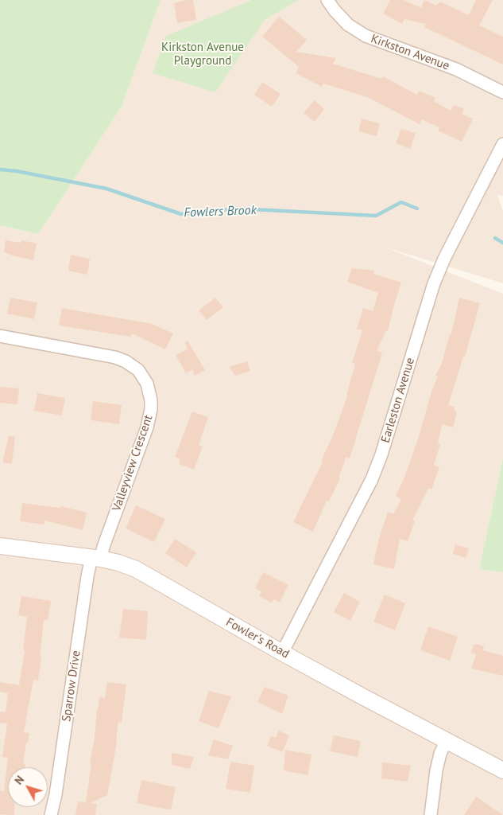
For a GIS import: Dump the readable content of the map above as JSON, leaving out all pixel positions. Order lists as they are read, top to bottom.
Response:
{
  "streets": {
    "street": [
      "Kirkston Avenue",
      "Earleston Avenue",
      "Valleyview Crescent",
      "Fowler's Road",
      "Sparrow Drive"
    ]
  },
  "crossings": [
    ["Earleston Avenue", "Fowler's Road"],
    ["Valleyview Crescent", "Fowler's Road"],
    ["Valleyview Crescent", "Sparrow Drive"],
    ["Fowler's Road", "Sparrow Drive"]
  ],
  "water": ["Fowlers Brook"],
  "parks": ["Kirkston Avenue Playground"],
  "north": "top left"
}
